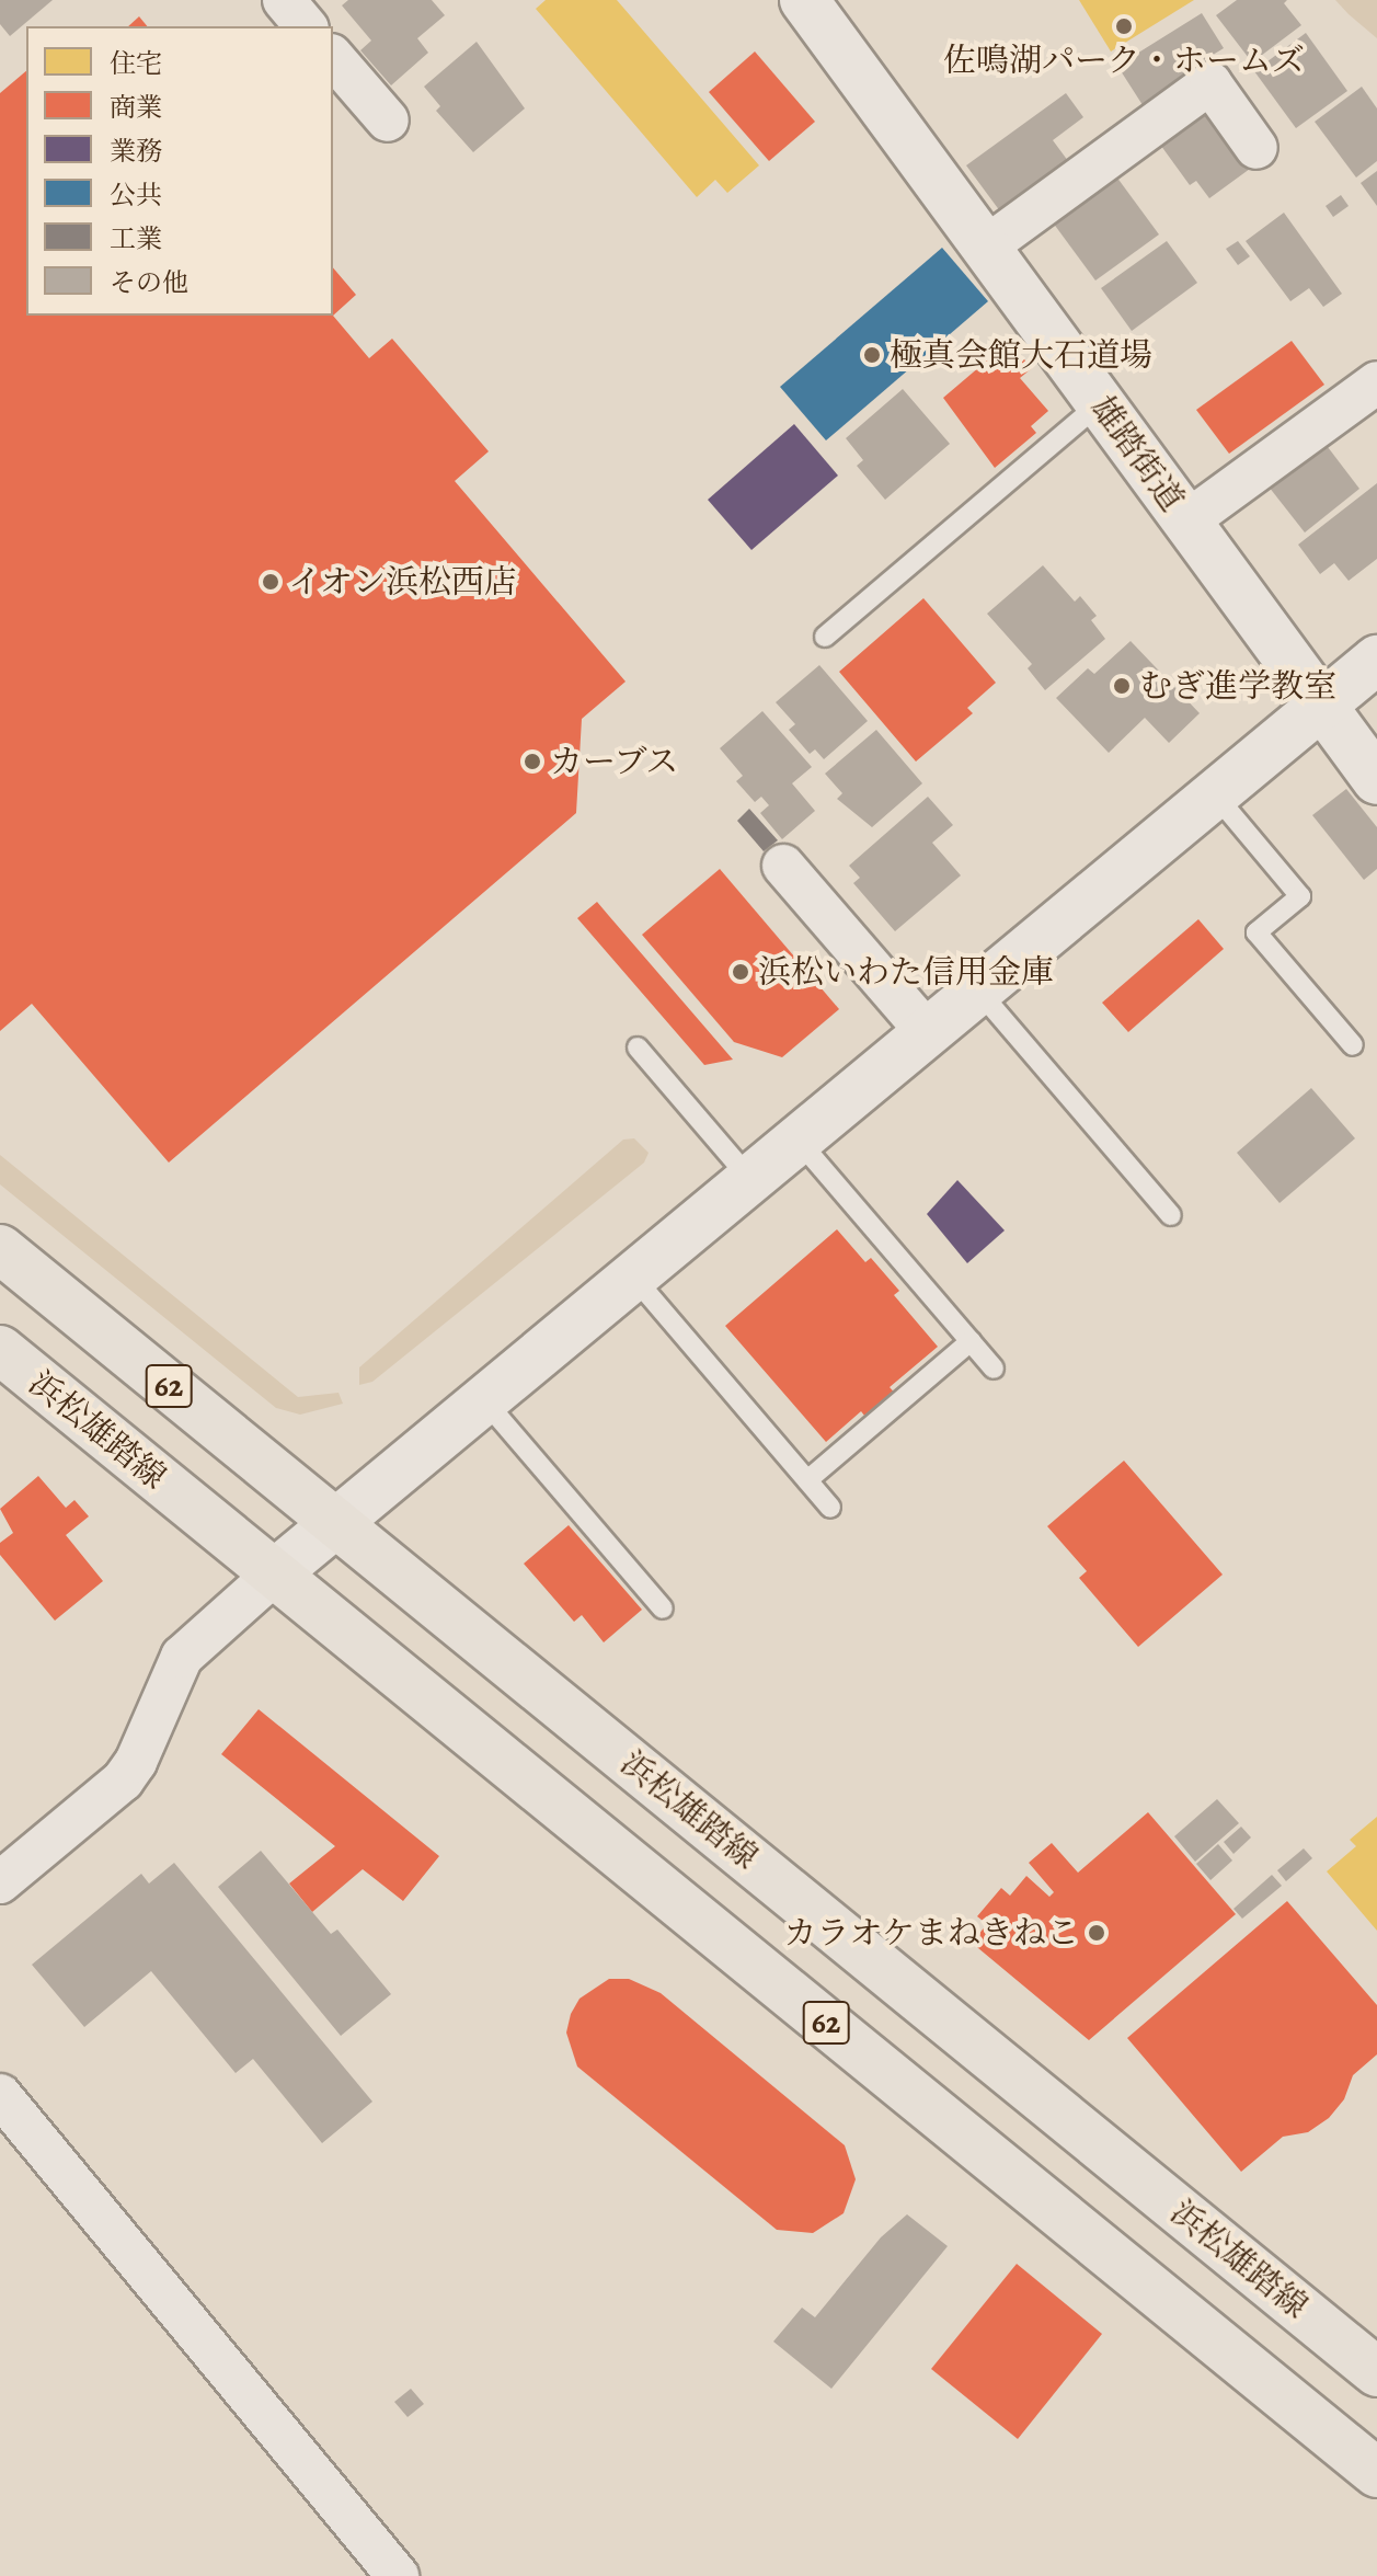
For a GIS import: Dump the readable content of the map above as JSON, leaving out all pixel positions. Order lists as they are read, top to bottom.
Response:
{
  "streets": {
    "main road": ["62", "浜松雄踏線"],
    "street": ["雄踏街道"]
  },
  "places": [
    "佐鳴湖パーク・ホームズ",
    "極真会館大石道場",
    "イオン浜松西店",
    "むぎ進学教室",
    "カーブス",
    "浜松いわた信用金庫",
    "カラオケまねきねこ"
  ],
  "legend": [
    "住宅",
    "商業",
    "業務",
    "公共",
    "工業",
    "その他"
  ]
}
